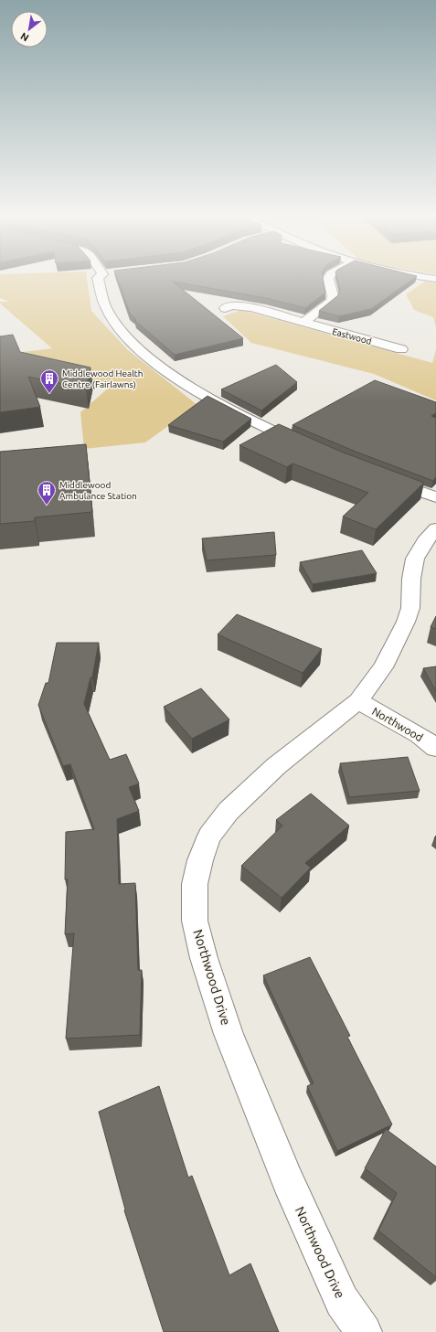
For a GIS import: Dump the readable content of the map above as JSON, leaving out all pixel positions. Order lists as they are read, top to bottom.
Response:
{
  "streets": {
    "street": ["Eastwood", "Northwood", "Northwood Drive"]
  },
  "crossings": [
    ["Northwood", "Northwood Drive"]
  ],
  "places": {
    "building": ["Middlewood Health Centre (Fairlawns)", "Middlewood Ambulance Station"]
  },
  "north": "bottom left"
}
